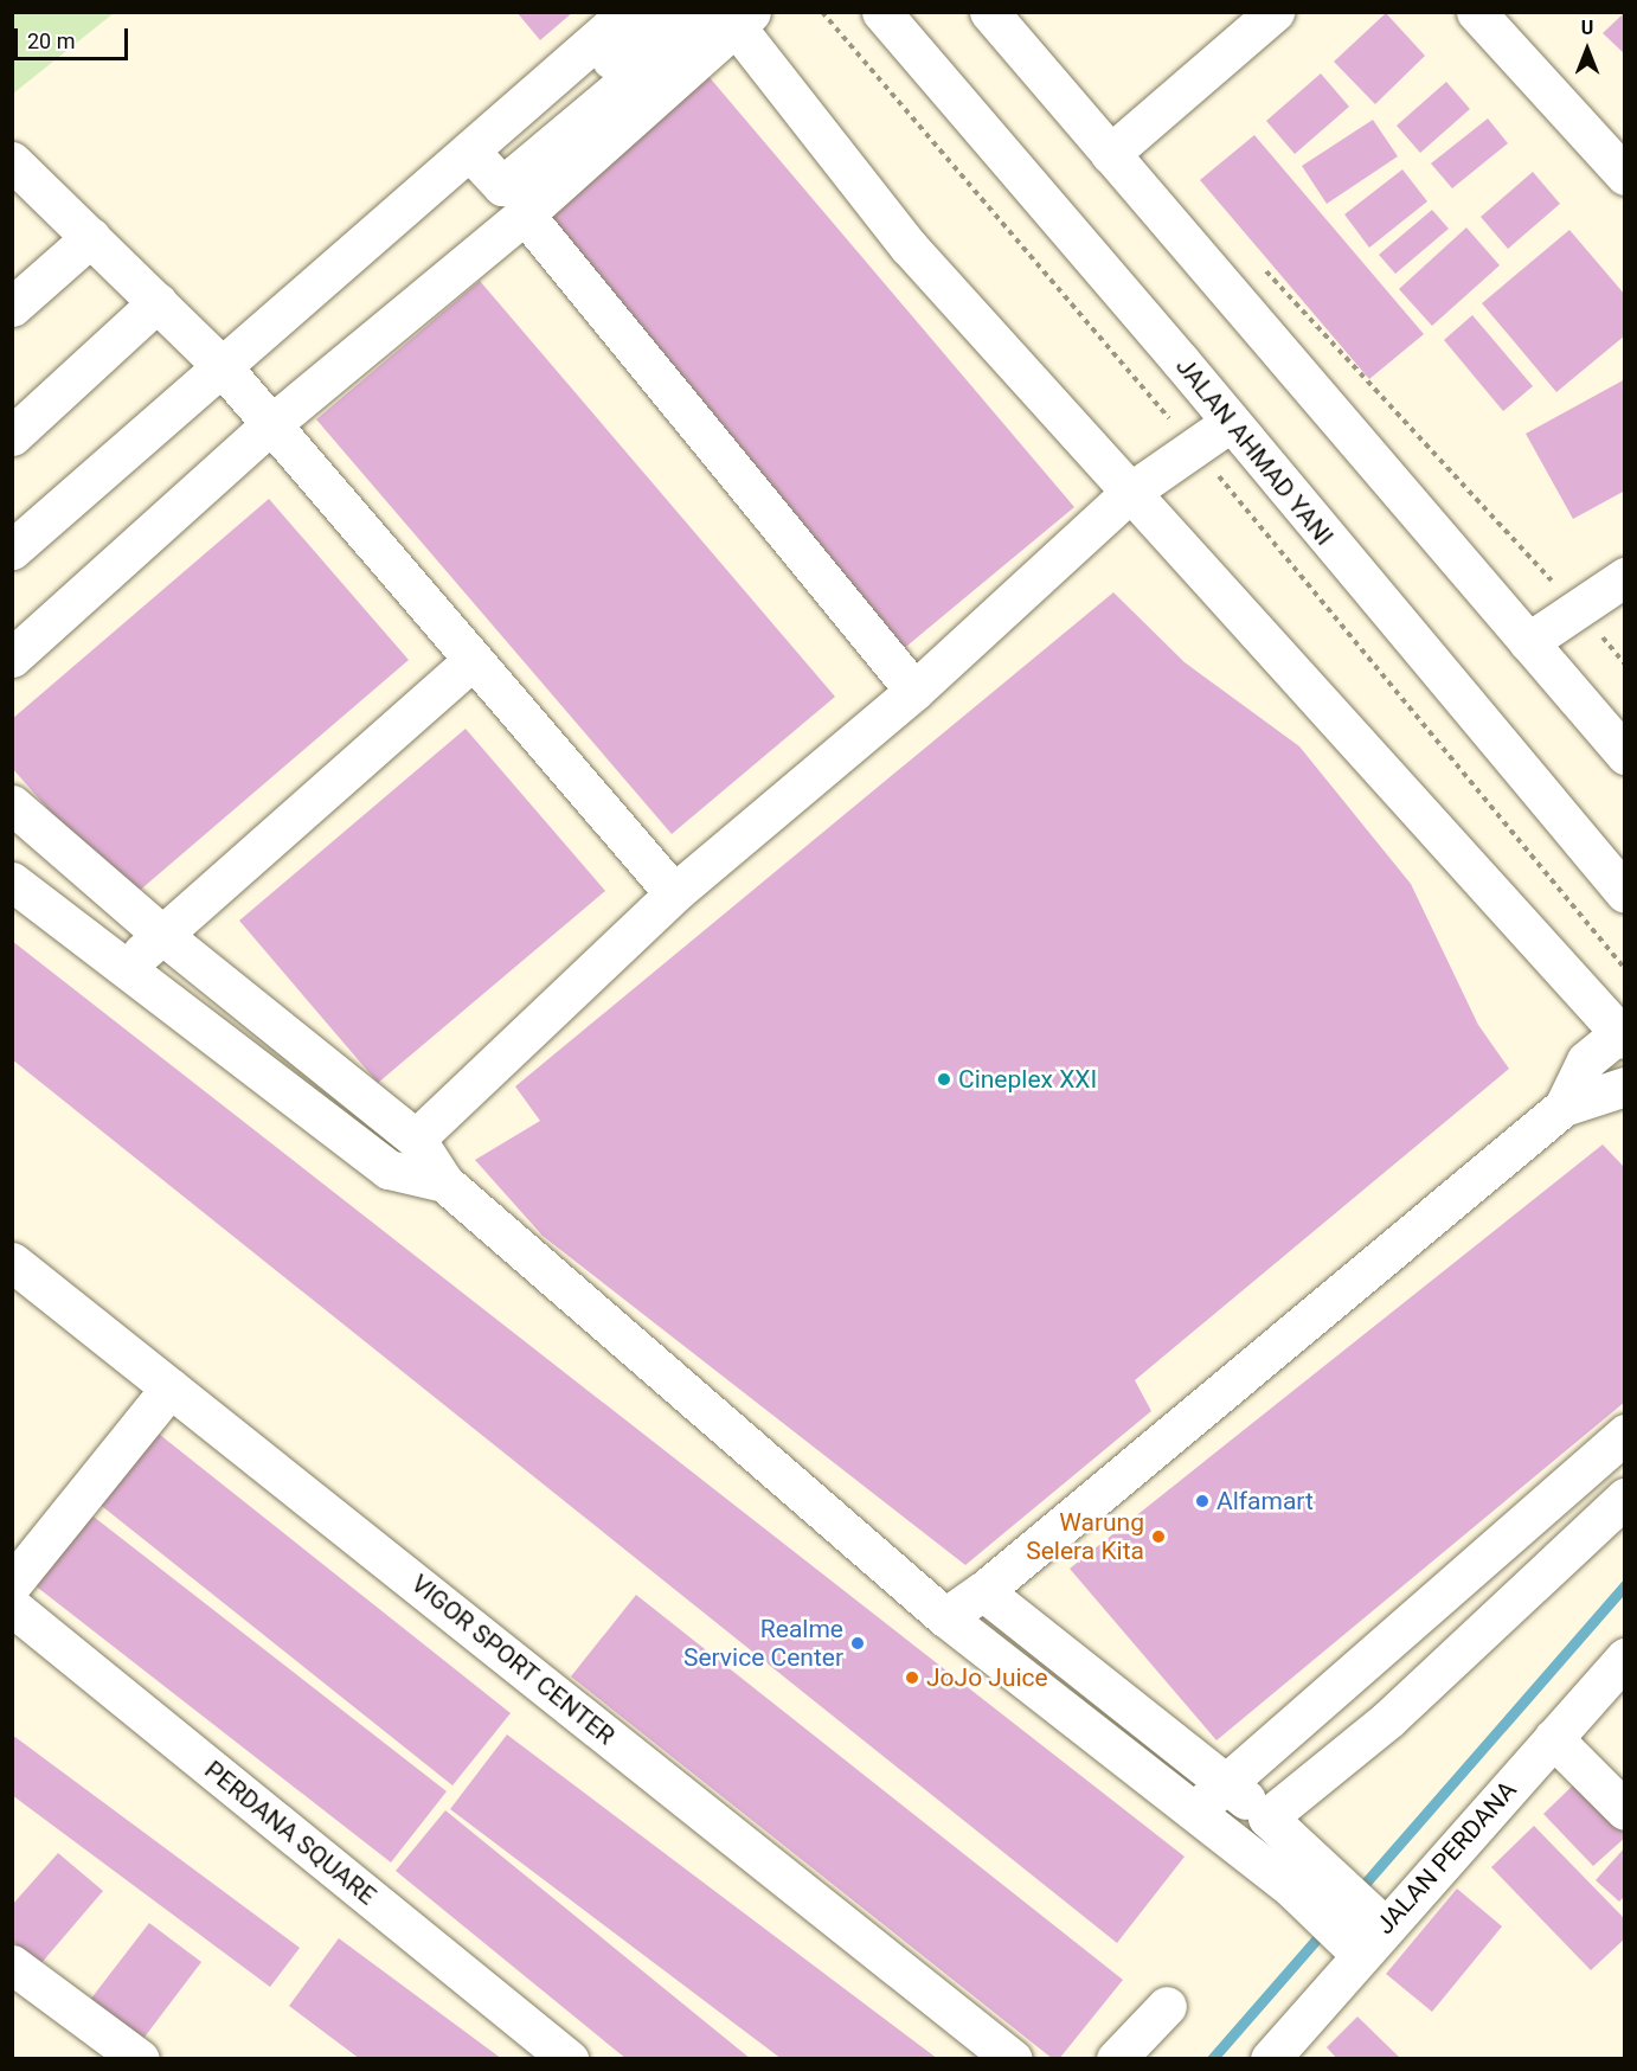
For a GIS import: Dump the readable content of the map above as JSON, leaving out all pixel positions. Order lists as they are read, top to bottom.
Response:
{
  "streets": {
    "main road": [
      "JALAN AHMAD YANI",
      "VIGOR SPORT CENTER",
      "PERDANA SQUARE",
      "JALAN PERDANA"
    ]
  },
  "places": [
    "Cineplex XXI",
    "Alfamart",
    "Warung Selera Kita",
    "Realme Service Center",
    "JoJo Juice"
  ],
  "scale_bar": "20 m",
  "north": "top"
}
